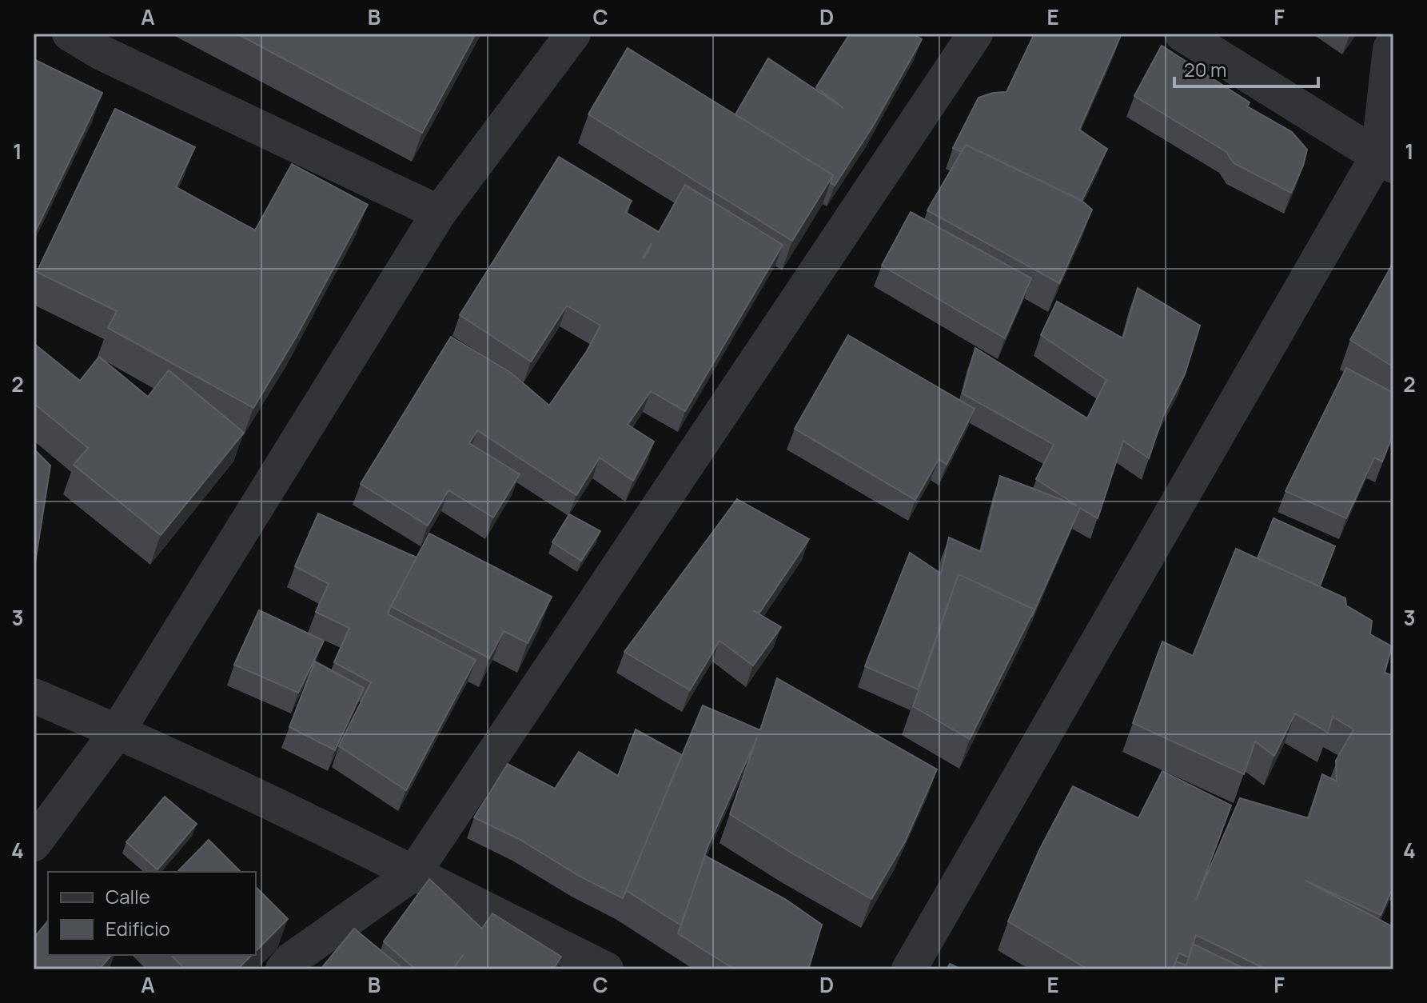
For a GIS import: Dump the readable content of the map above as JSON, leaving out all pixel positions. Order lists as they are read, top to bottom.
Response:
{
  "legend": ["Calle", "Edificio"],
  "scale_bar": "20 m",
  "grid": {
    "columns": [
      "A",
      "B",
      "C",
      "D",
      "E",
      "F"
    ],
    "rows": [
      "1",
      "2",
      "3",
      "4"
    ]
  }
}
